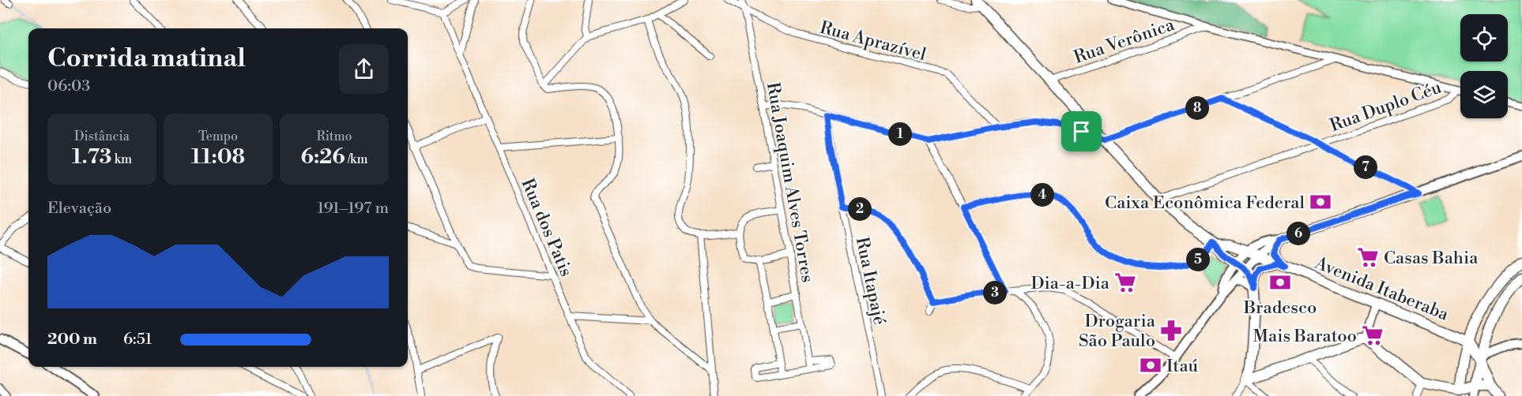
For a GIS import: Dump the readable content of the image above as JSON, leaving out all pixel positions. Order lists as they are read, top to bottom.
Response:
{
  "streets": {
    "main road": ["Avenida Itaberaba"],
    "street": [
      "Rua Aprazível",
      "Rua Verônica",
      "Rua Duplo Céu",
      "Rua Joaquim Alves Torres",
      "Rua dos Patis",
      "Rua Itapajé"
    ]
  },
  "crossings": [
    ["Rua Aprazível", "Rua Joaquim Alves Torres"]
  ],
  "places": {
    "bank": ["Caixa Econômica Federal", "Bradesco", "Itaú"],
    "supermarket": ["Casas Bahia", "Dia-a-Dia", "Mais Baratoo"],
    "pharmacy": ["Drogaria São Paulo"]
  },
  "page": {
    "heading": ["Corrida matinal", "06:03"],
    "pins": [
      "8",
      "1",
      "7",
      "4",
      "2",
      "6",
      "5",
      "3"
    ],
    "stats": [
      ["Distância", "1.73 km"],
      ["Tempo", "11:08"],
      ["Ritmo", "6:26 /km"]
    ],
    "chart": ["Elevação", "191–197 m"],
    "list": [
      {
        "name": "200 m",
        "note": "6:51"
      }
    ]
  }
}
